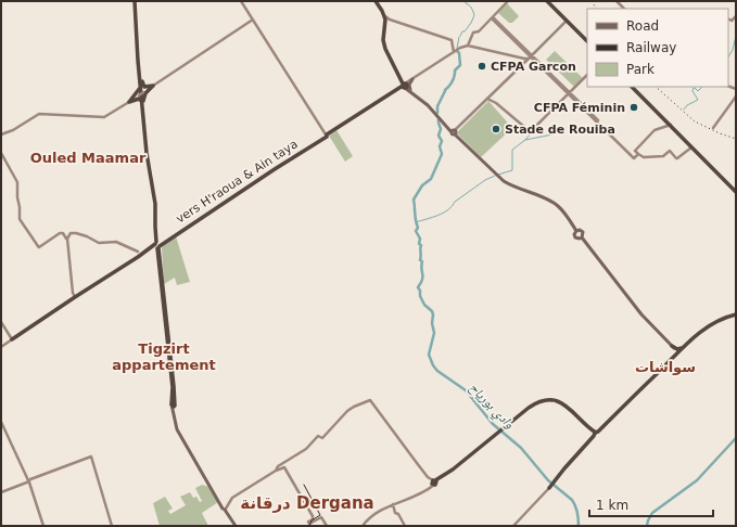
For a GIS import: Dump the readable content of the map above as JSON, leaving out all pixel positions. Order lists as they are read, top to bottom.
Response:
{
  "districts": [
    "Ouled Maamar",
    "Tigzirt appartement",
    "سواشات",
    "درقانة Dergana"
  ],
  "water": ["وادي بورياح"],
  "places": ["CFPA Garcon", "CFPA Féminin", "Stade de Rouiba"],
  "legend": ["Road", "Railway", "Park"],
  "scale_bar": "1 km"
}
